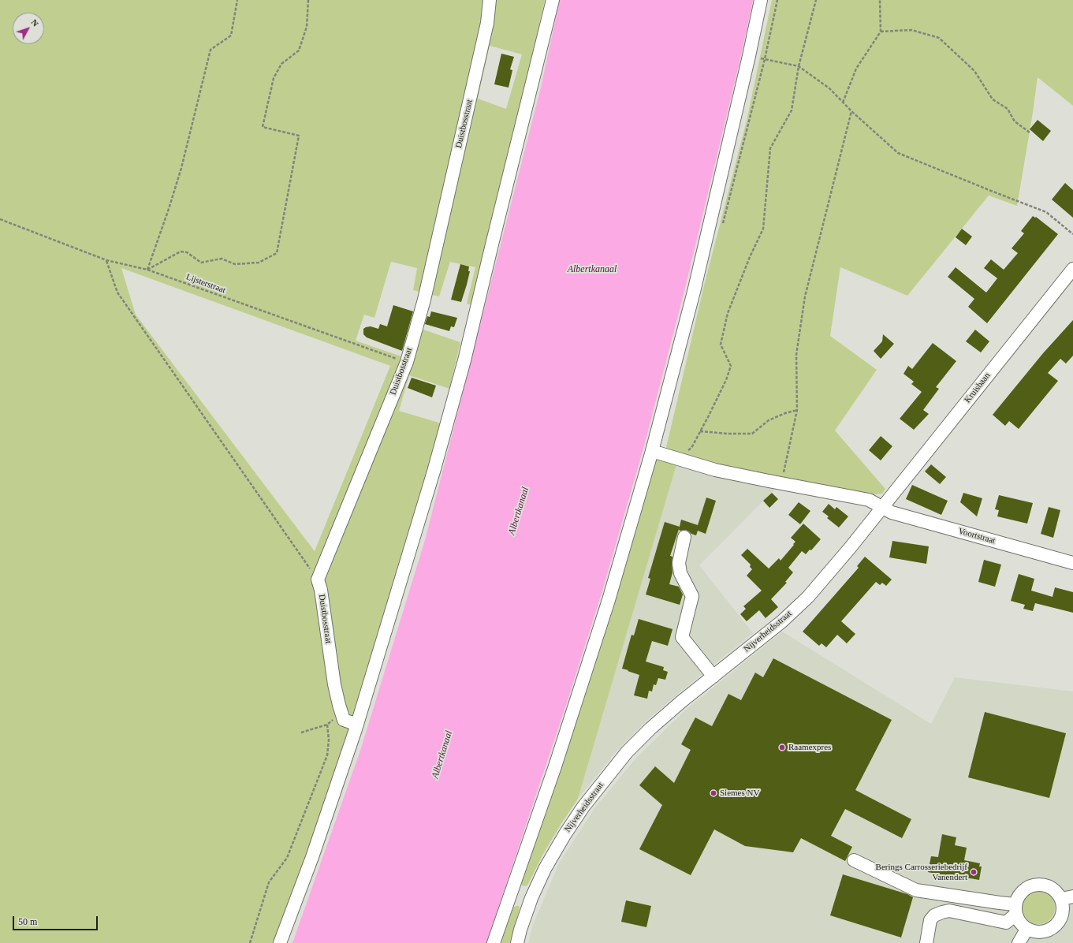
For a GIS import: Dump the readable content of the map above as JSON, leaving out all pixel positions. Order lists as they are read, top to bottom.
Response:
{
  "streets": {
    "street": [
      "Duistbosstraat",
      "Kruisbaan",
      "Voortstraat",
      "Nijverheidsstraat"
    ],
    "path": ["Lijsterstraat"]
  },
  "crossings": [
    ["Duistbosstraat", "Lijsterstraat"],
    ["Kruisbaan", "Voortstraat"],
    ["Kruisbaan", "Nijverheidsstraat"],
    ["Voortstraat", "Nijverheidsstraat"]
  ],
  "water": ["Albertkanaal"],
  "places": ["Raamexpres", "Siemes NV", "Berings Carrosseriebedrijf Vanendert"],
  "scale_bar": "50 m",
  "north": "top right"
}
